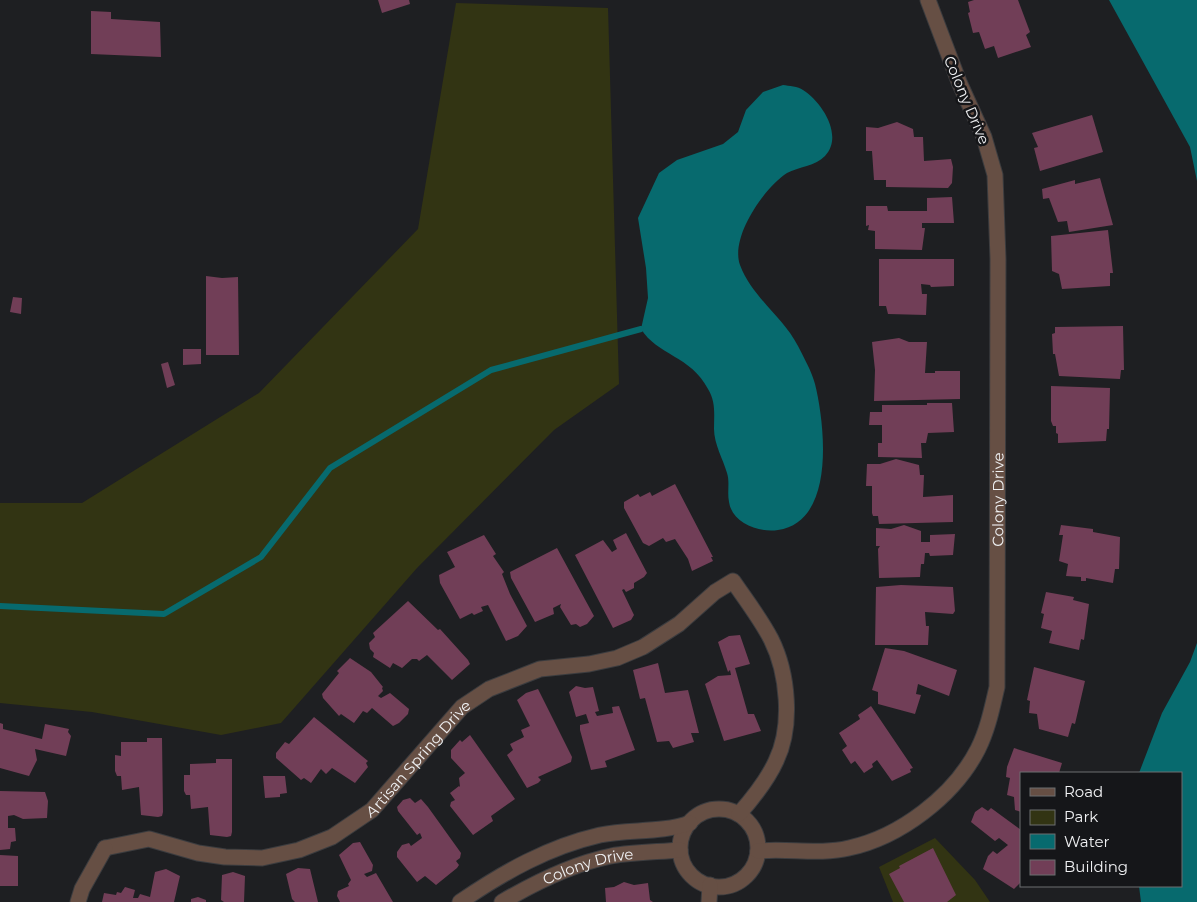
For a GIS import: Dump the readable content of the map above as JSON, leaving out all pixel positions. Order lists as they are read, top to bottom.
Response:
{
  "streets": {
    "street": ["Colony Drive", "Artisan Spring Drive"]
  },
  "crossings": [
    ["Colony Drive", "Artisan Spring Drive"]
  ],
  "legend": [
    "Road",
    "Park",
    "Water",
    "Building"
  ]
}
